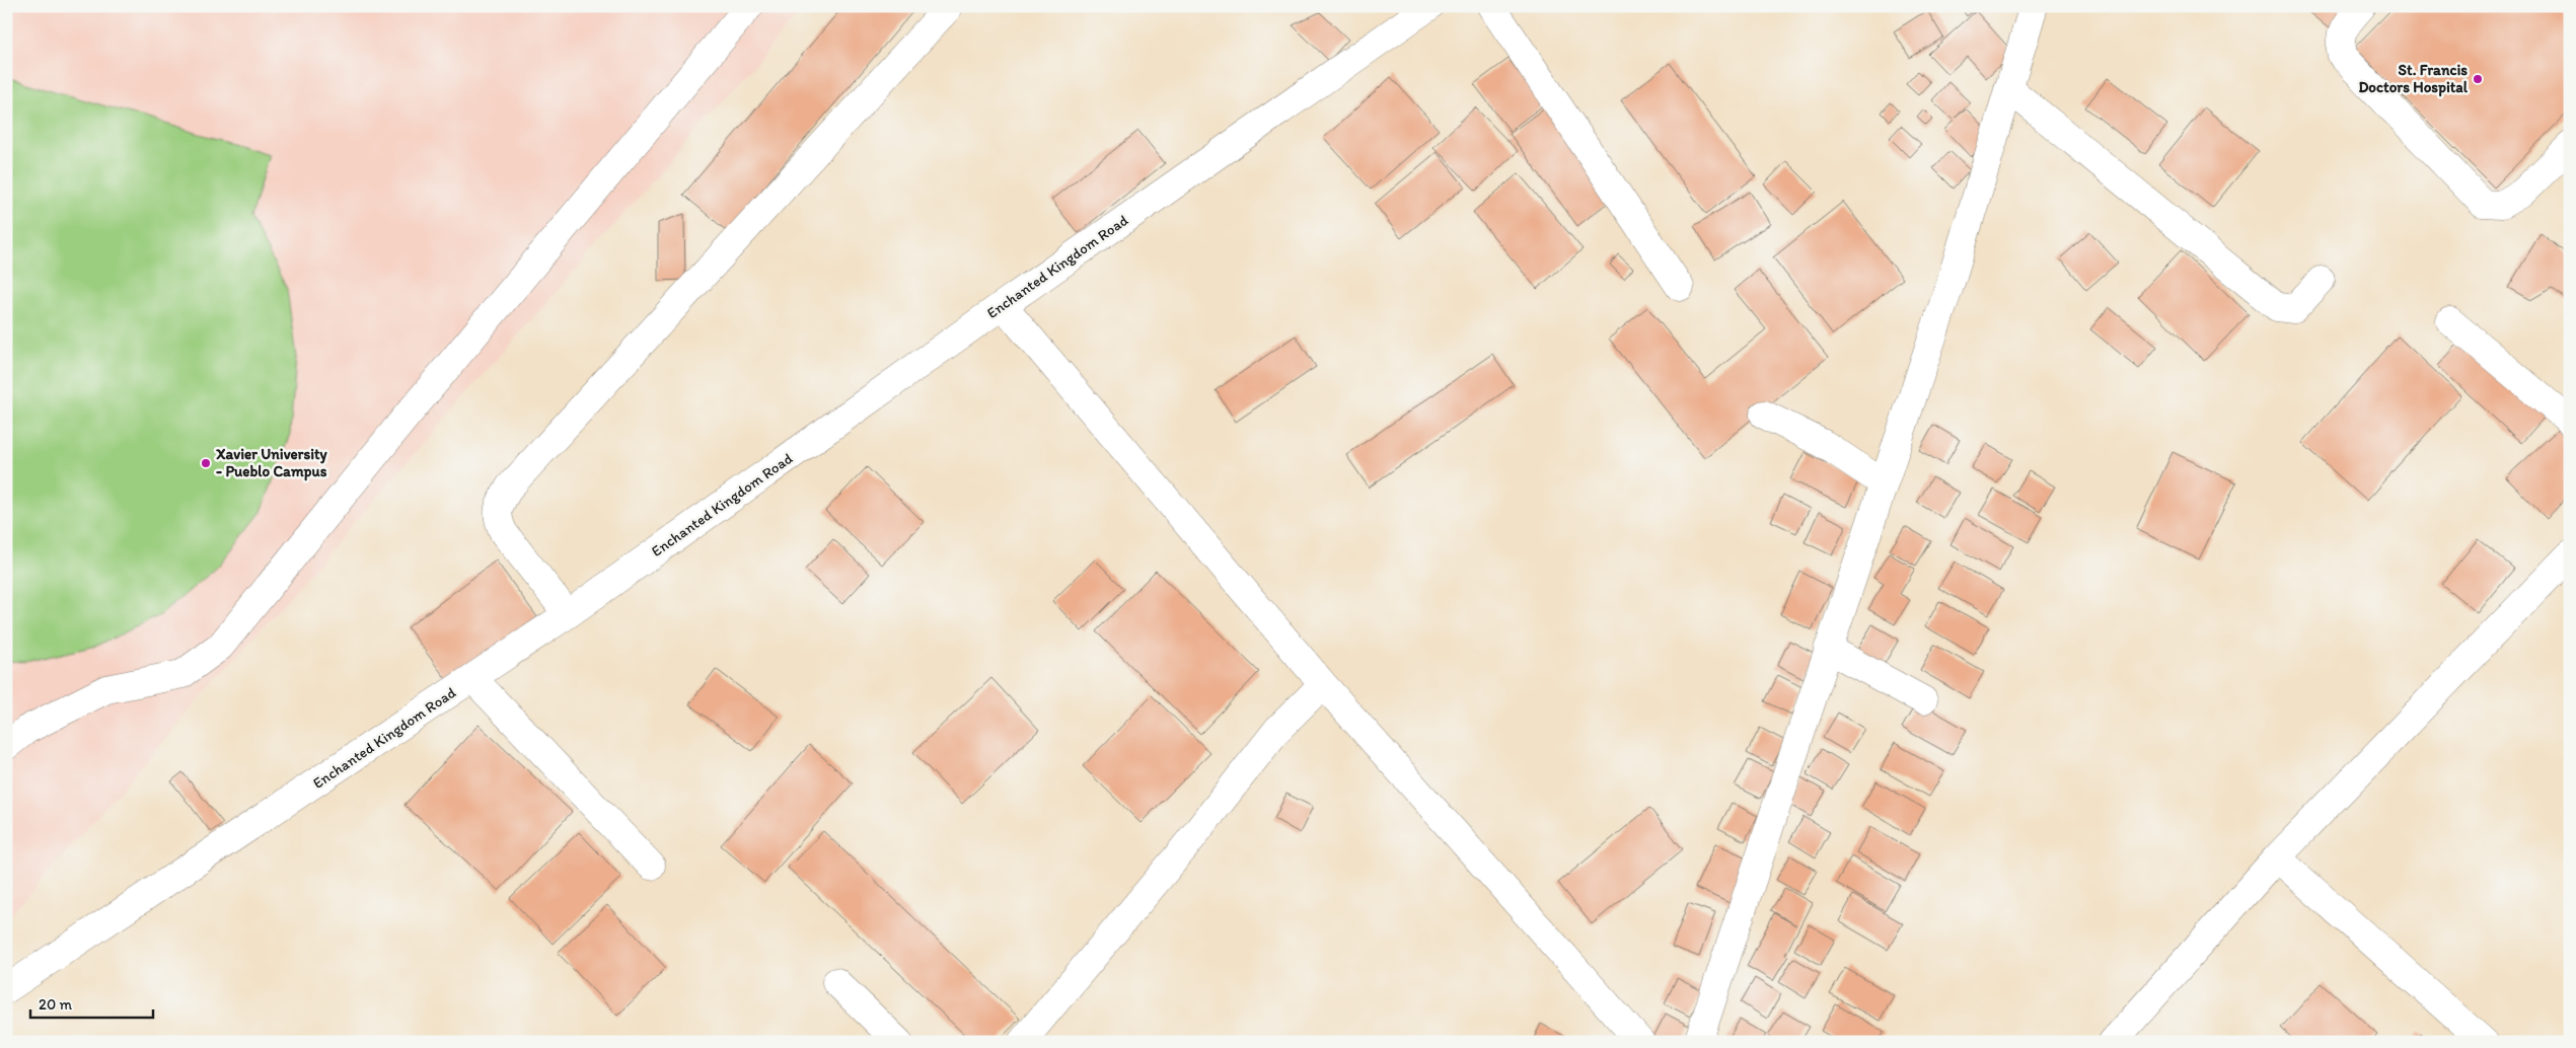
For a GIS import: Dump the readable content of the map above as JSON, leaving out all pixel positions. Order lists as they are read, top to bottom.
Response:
{
  "streets": {
    "street": ["Enchanted Kingdom Road"]
  },
  "places": ["St. Francis Doctors Hospital", "Xavier University - Pueblo Campus"],
  "scale_bar": "20 m"
}
